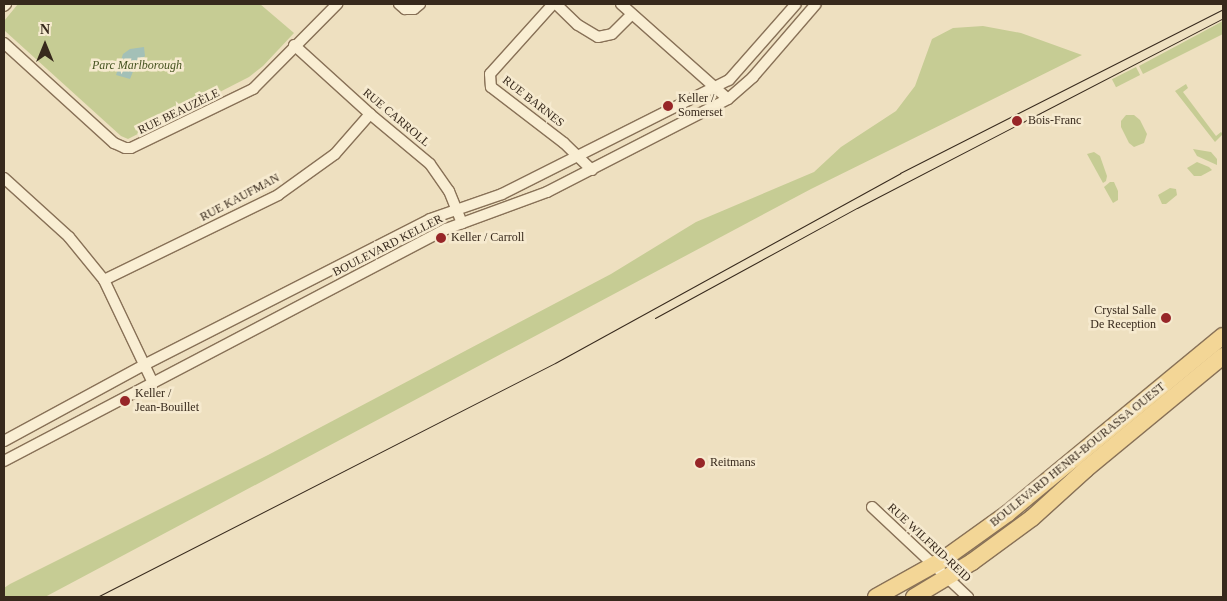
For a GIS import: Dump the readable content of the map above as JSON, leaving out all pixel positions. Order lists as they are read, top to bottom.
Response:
{
  "streets": {
    "main road": ["BOULEVARD HENRI-BOURASSA OUEST"],
    "street": [
      "RUE BARNES",
      "RUE BEAUZÈLE",
      "RUE CARROLL",
      "RUE KAUFMAN",
      "BOULEVARD KELLER",
      "RUE WILFRID-REID"
    ]
  },
  "crossings": [
    ["RUE BARNES", "BOULEVARD KELLER"],
    ["RUE BEAUZÈLE", "RUE CARROLL"],
    ["RUE CARROLL", "RUE KAUFMAN"],
    ["RUE CARROLL", "BOULEVARD KELLER"],
    ["BOULEVARD HENRI-BOURASSA OUEST", "RUE WILFRID-REID"]
  ],
  "parks": ["Parc Marlborough"],
  "places": [
    "Keller / Somerset",
    "Bois-Franc",
    "Keller / Carroll",
    "Crystal Salle De Reception",
    "Keller / Jean-Bouillet",
    "Reitmans"
  ],
  "north": "top"
}
